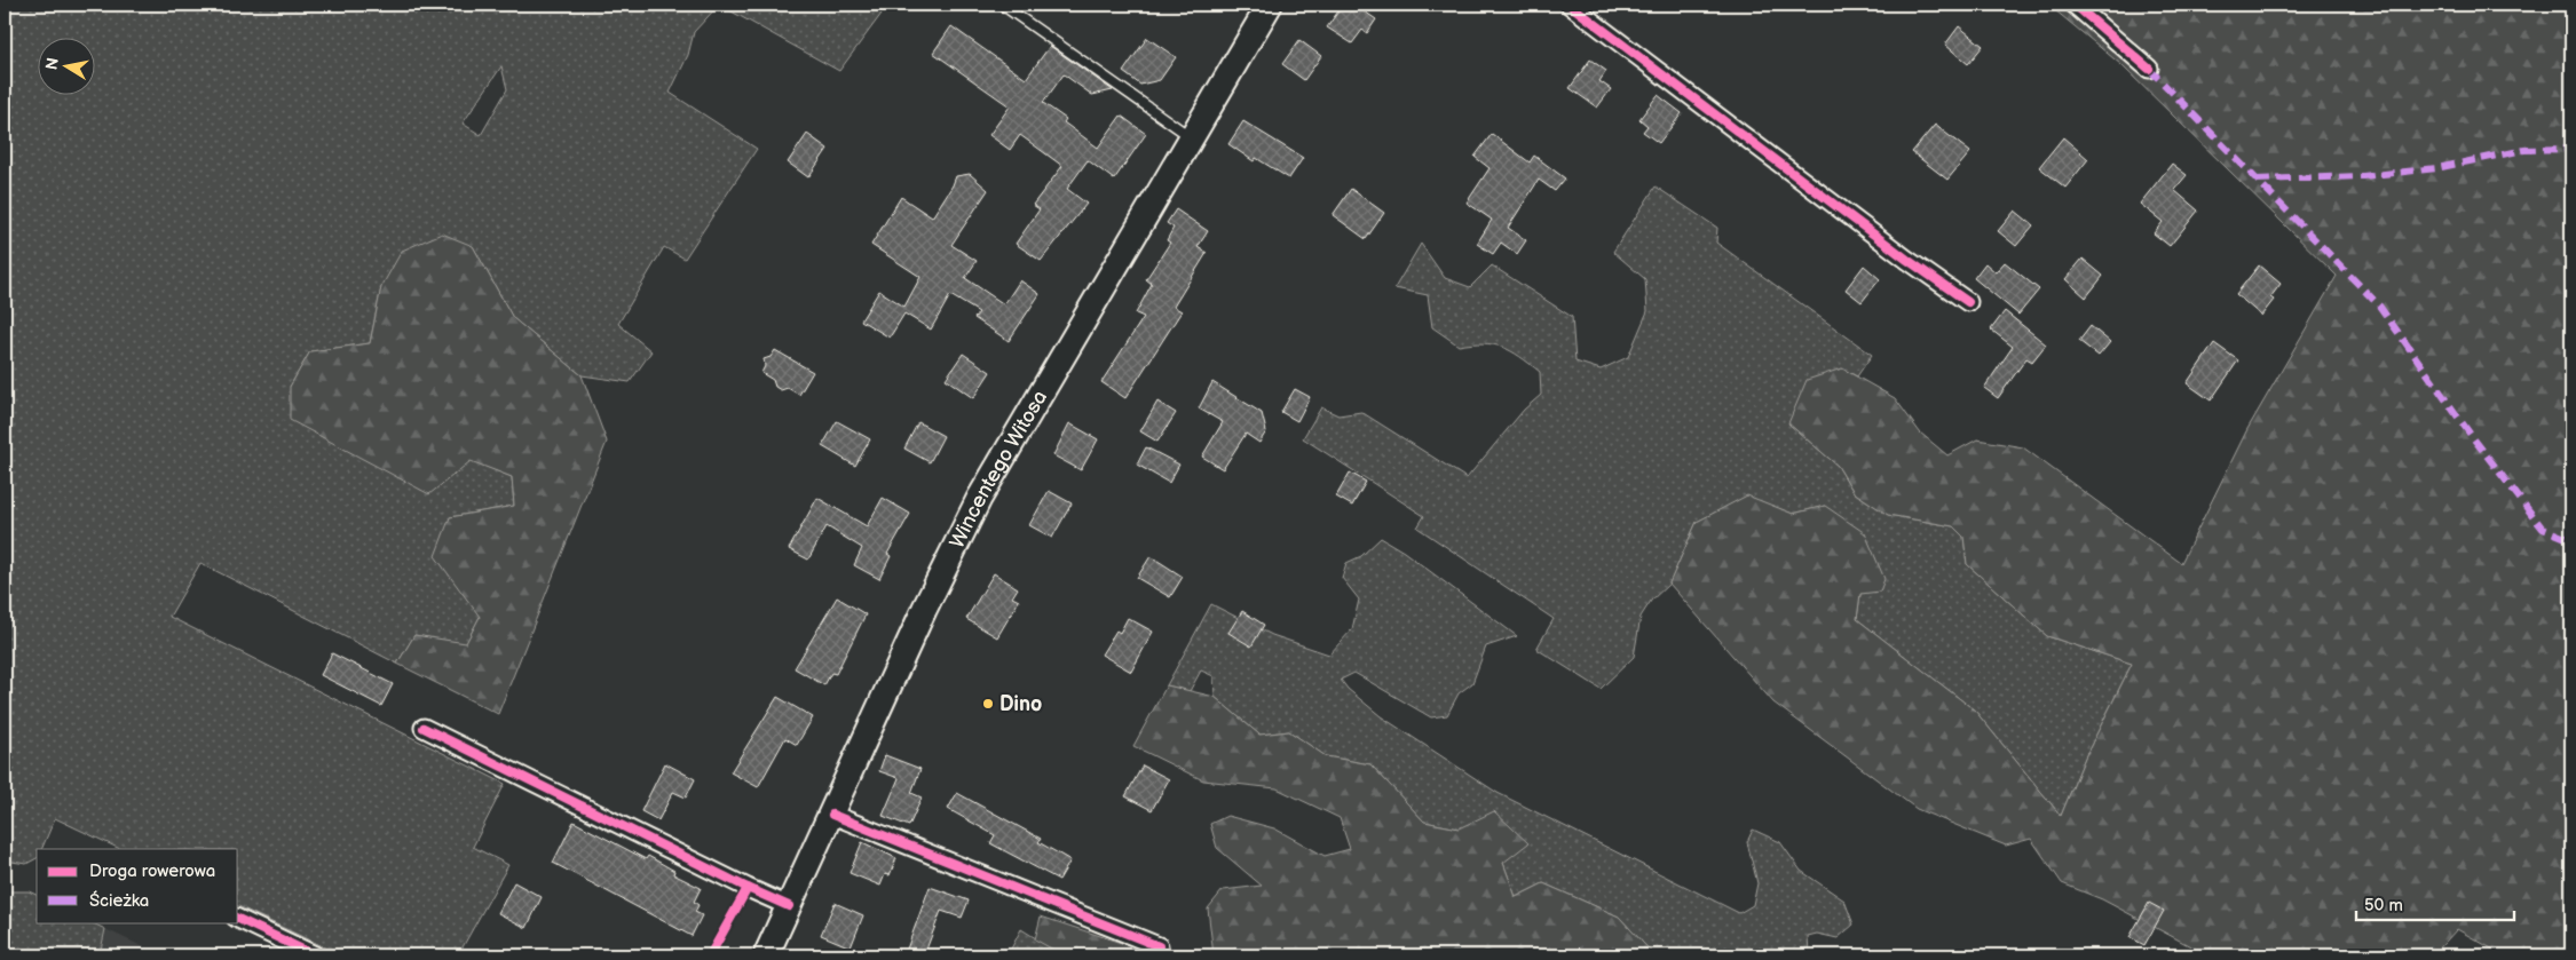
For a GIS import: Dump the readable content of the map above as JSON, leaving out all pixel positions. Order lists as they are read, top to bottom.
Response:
{
  "streets": {
    "main road": ["Wincentego Witosa"]
  },
  "places": ["Dino"],
  "legend": ["Droga rowerowa", "Ścieżka"],
  "scale_bar": "50 m",
  "north": "left"
}
